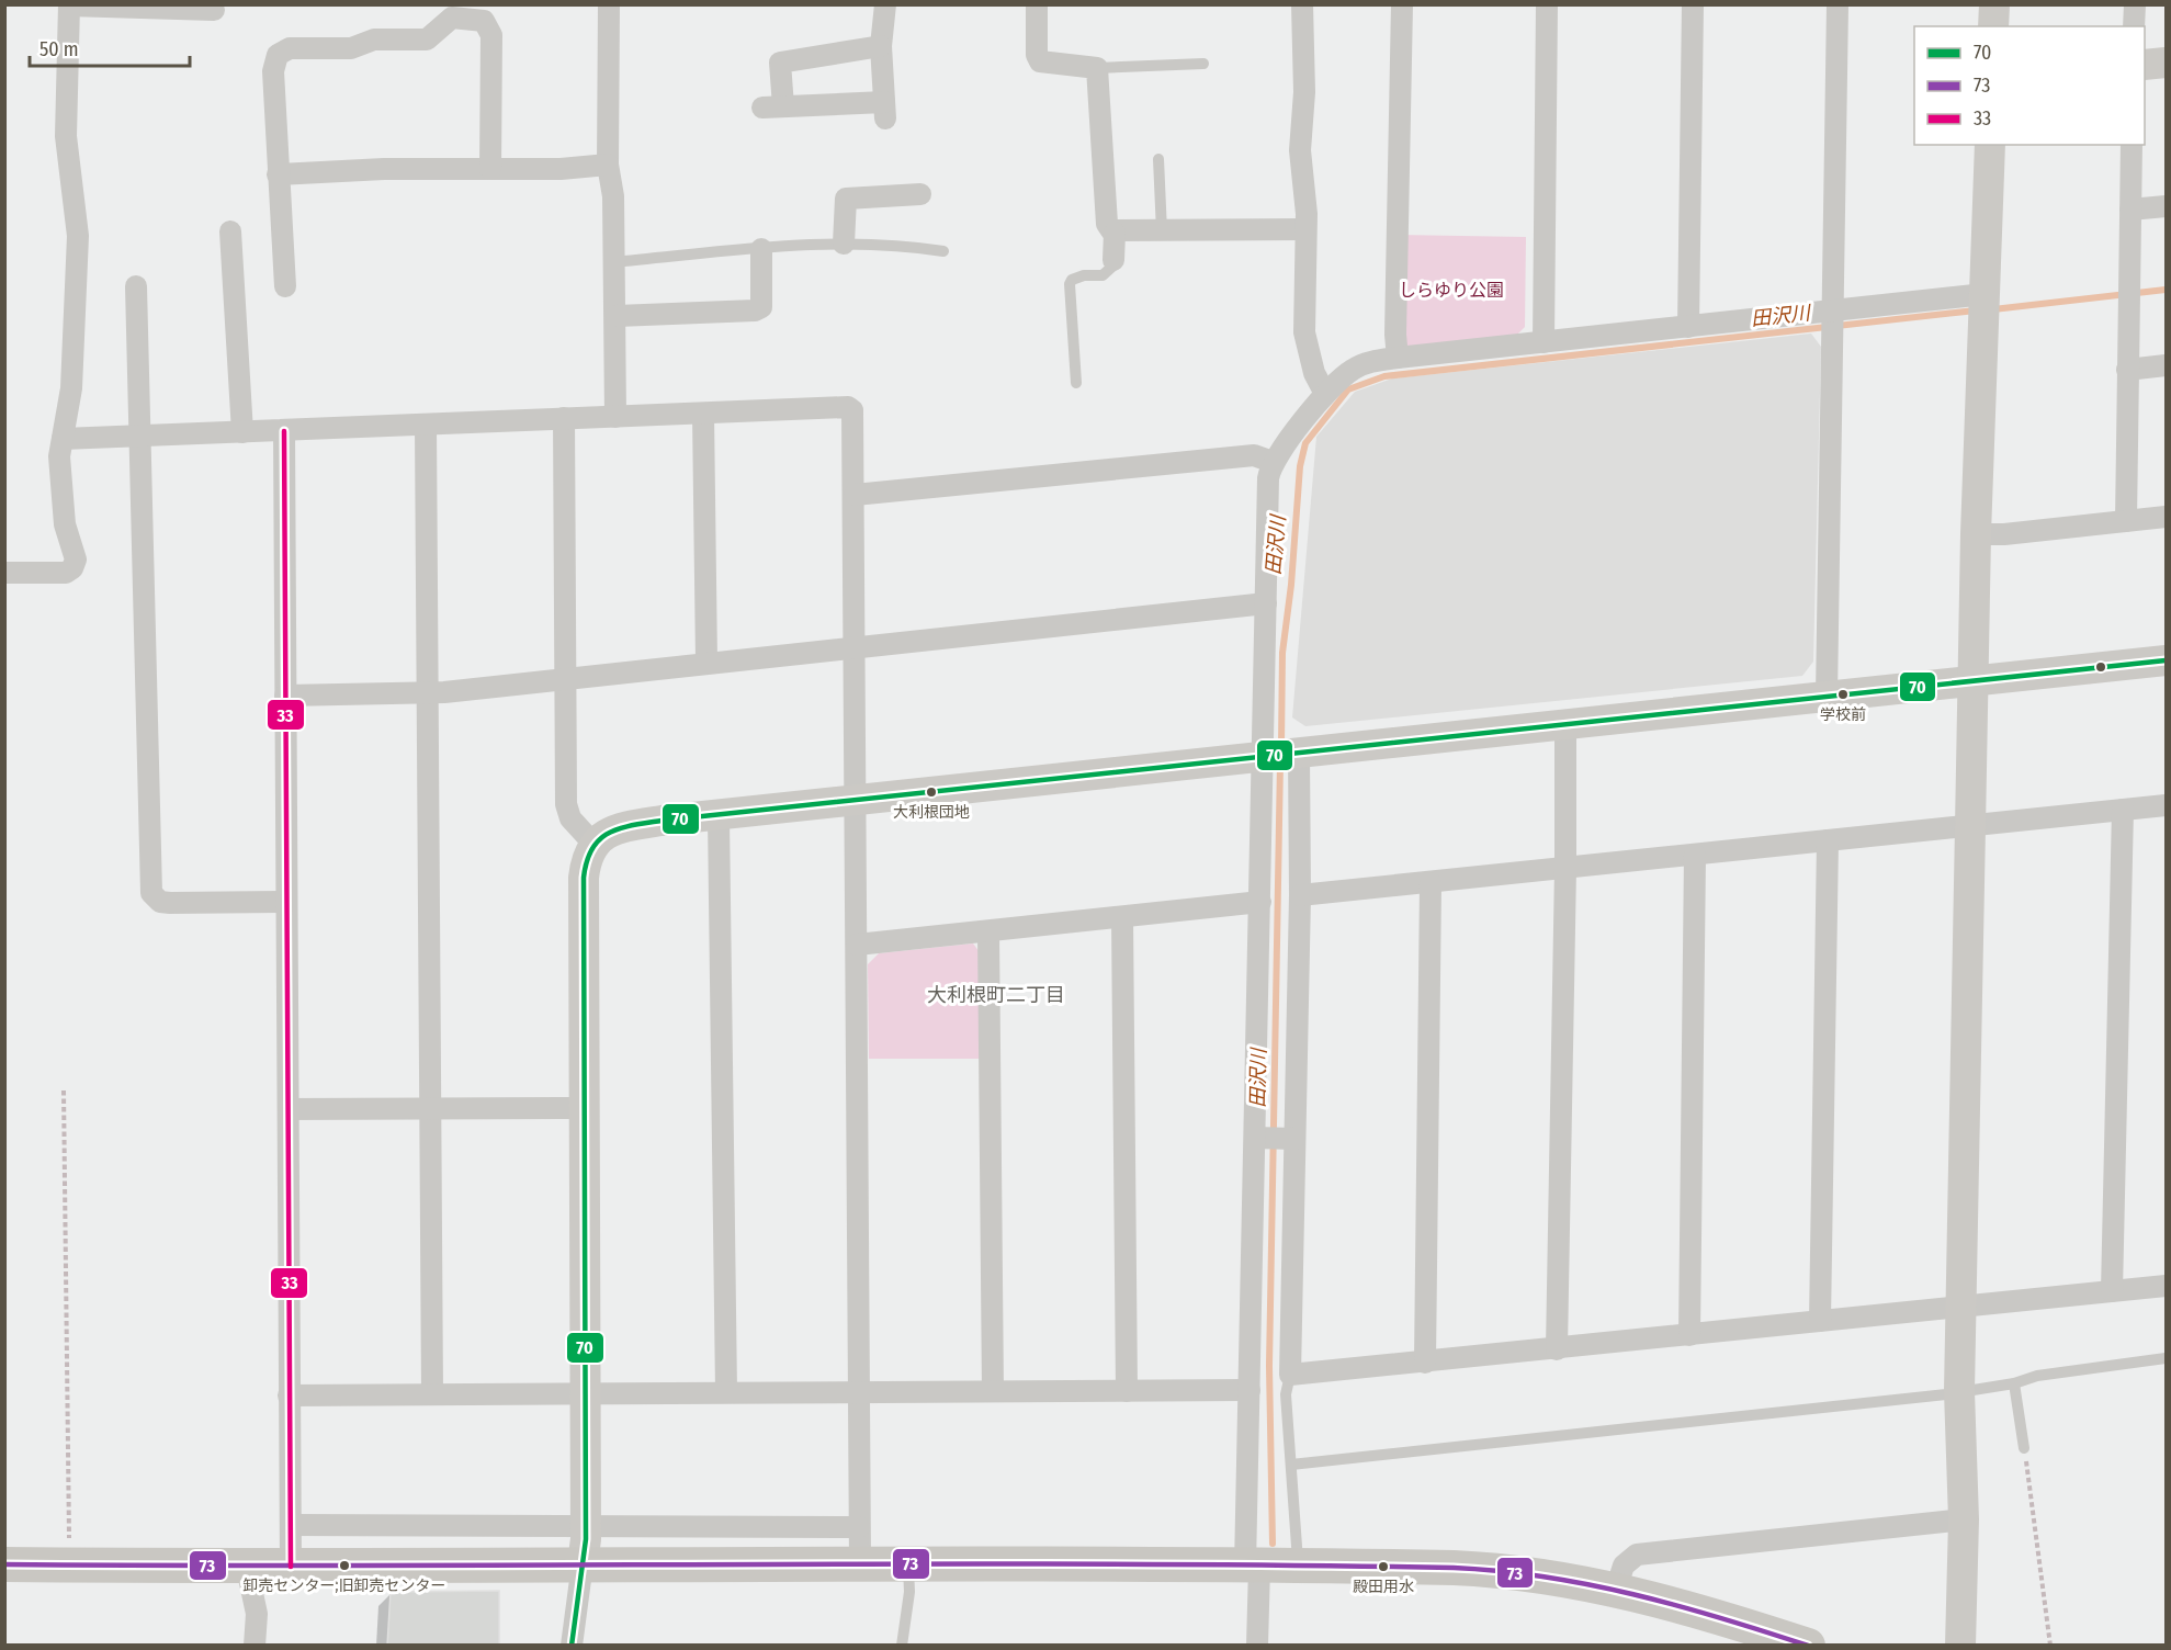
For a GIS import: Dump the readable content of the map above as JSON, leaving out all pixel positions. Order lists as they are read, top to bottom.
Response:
{
  "districts": ["大利根町二丁目"],
  "water": ["田沢川"],
  "parks": ["しらゆり公園"],
  "places": [
    "学校前",
    "大利根団地",
    "卸売センター;旧卸売センター",
    "殿田用水"
  ],
  "lines": ["transit line 33", "transit line 70", "transit line 73"],
  "legend": ["70", "73", "33"],
  "scale_bar": "50 m"
}
